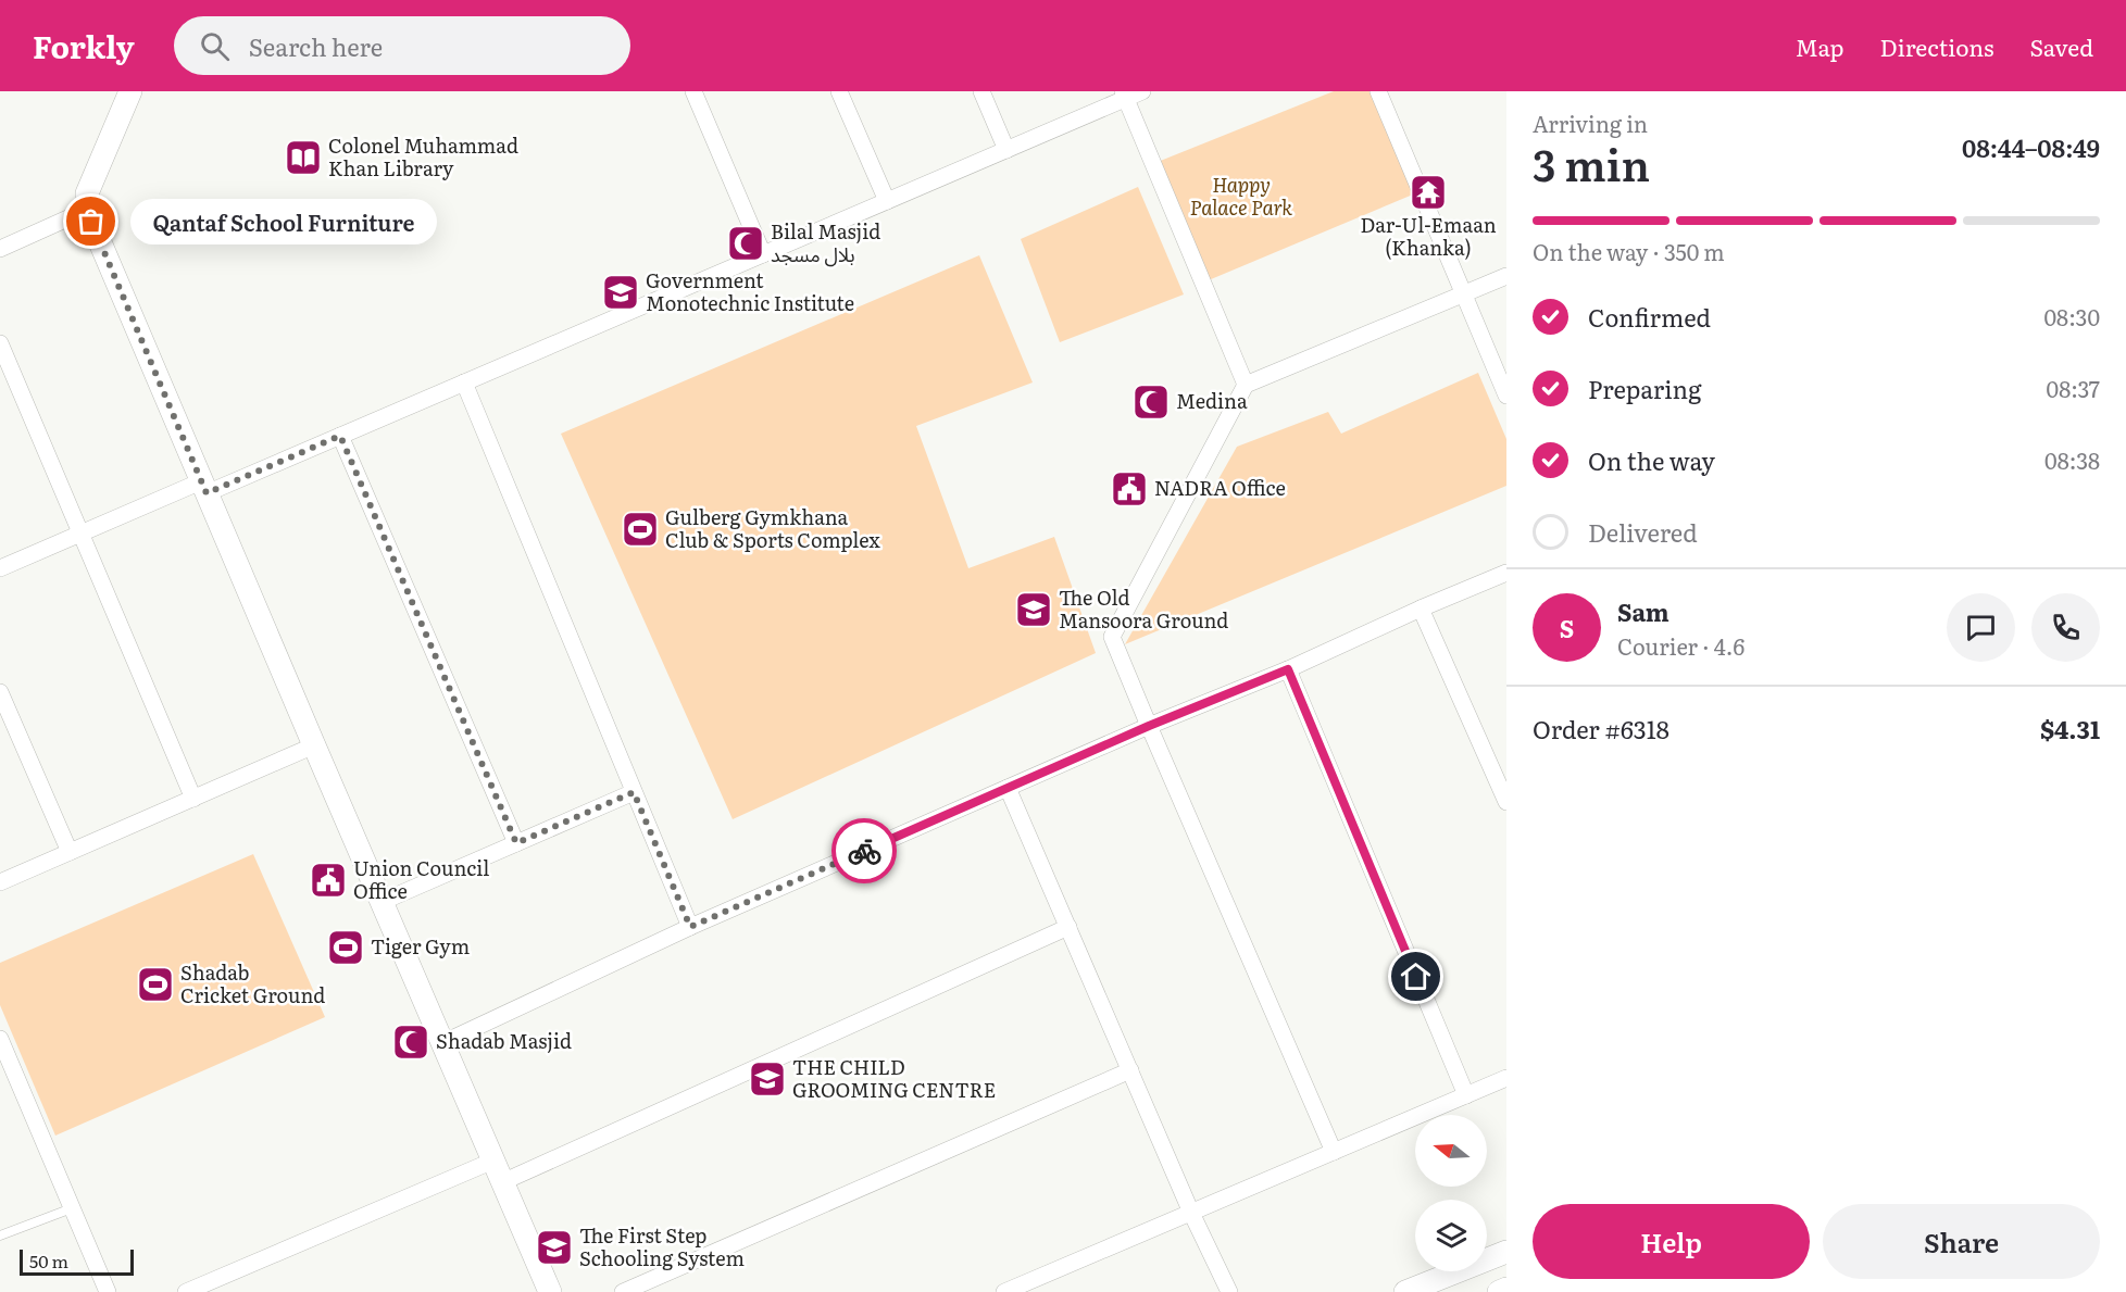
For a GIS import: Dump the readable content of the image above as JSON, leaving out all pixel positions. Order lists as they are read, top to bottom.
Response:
{
  "parks": ["Happy Palace Park"],
  "places": {
    "library": ["Colonel Muhammad Khan Library"],
    "temple": ["Dar-Ul-Emaan (Khanka)"],
    "other": ["Qantaf School Furniture"],
    "mosque": ["Bilal Masjid بلال مسجد", "Medina", "Shadab Masjid"],
    "school or university": [
      "Government Monotechnic Institute",
      "The Old Mansoora Ground",
      "THE CHILD GROOMING CENTRE",
      "The First Step Schooling System"
    ],
    "public building": ["NADRA Office", "Union Council Office"],
    "sports": ["Gulberg Gymkhana Club & Sports Complex", "Tiger Gym", "Shadab Cricket Ground"]
  },
  "scale_bar": "50 m",
  "north": "left",
  "page": {
    "header": "Forkly",
    "search": "Search here",
    "nav": ["Map", "Directions", "Saved"],
    "heading": ["3 min", "Arriving in", "08:44–08:49"],
    "panel": [
      "Sam",
      "Courier · 4.6",
      "Order #6318",
      "$4.31"
    ],
    "bubble": "Qantaf School Furniture",
    "bar": "On the way · 350 m",
    "list": [
      ["Confirmed", "08:30"],
      ["Preparing", "08:37"],
      ["On the way", "08:38"],
      "Delivered"
    ],
    "round": "S",
    "buttons": ["Help", "Share"],
    "scale": "50 m"
  }
}
